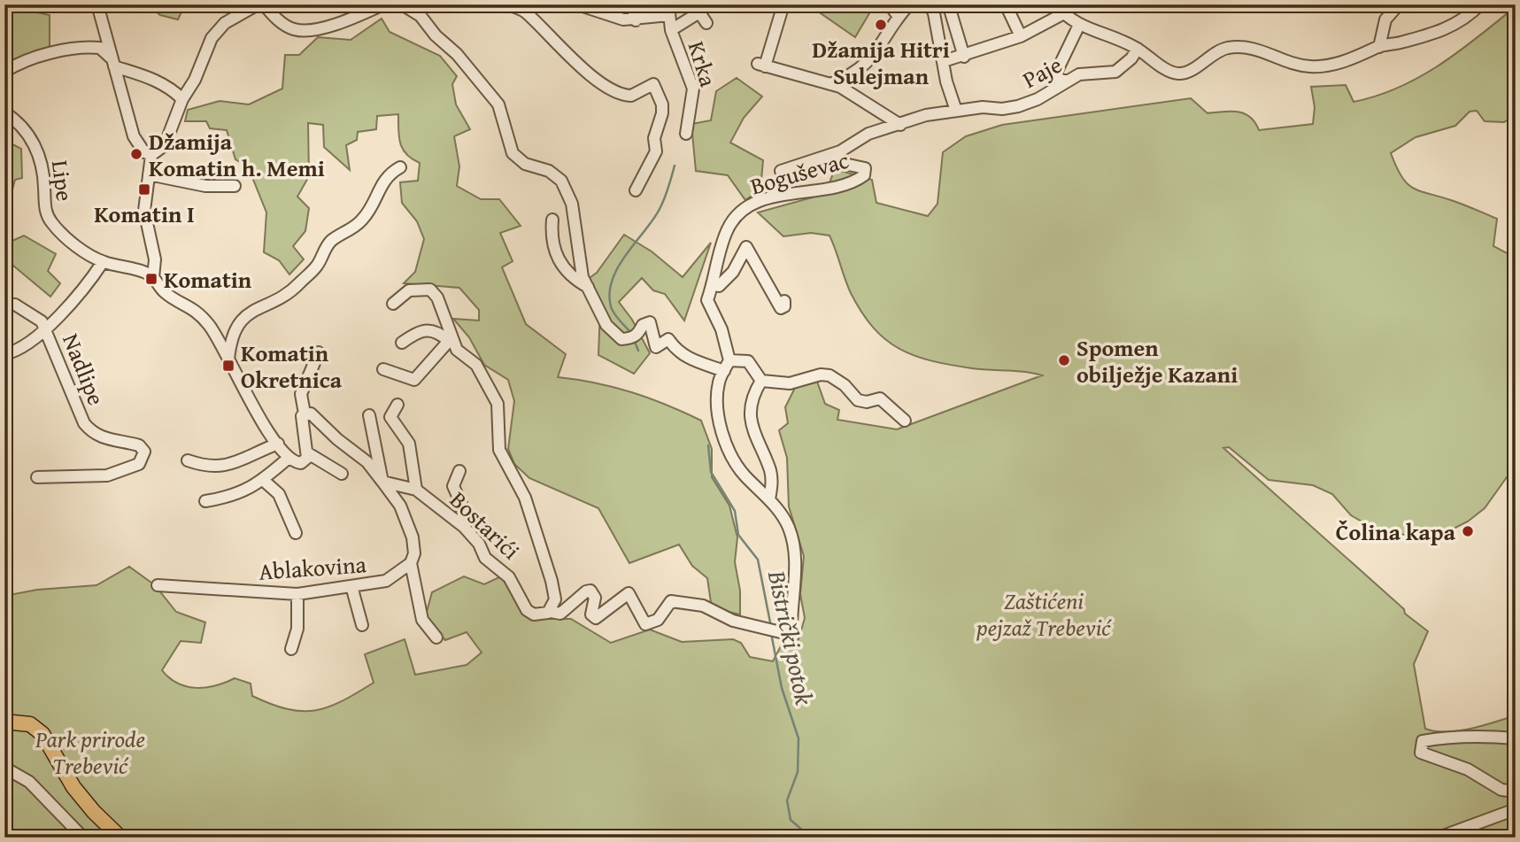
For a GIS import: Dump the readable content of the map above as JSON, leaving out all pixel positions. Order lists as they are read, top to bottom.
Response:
{
  "streets": {
    "street": [
      "Krka",
      "Paje",
      "Boguševac",
      "Lipe",
      "Nadlipe",
      "Bostarići",
      "Ablakovina"
    ]
  },
  "crossings": [
    ["Paje", "Boguševac"],
    ["Boguševac", "Bostarići"],
    ["Lipe", "Nadlipe"]
  ],
  "water": ["Bistrički potok"],
  "parks": ["Zaštićeni pejzaž Trebević", "Park prirode Trebević"],
  "places": {
    "other": [
      "Džamija Hitri Sulejman",
      "Džamija Komatin h. Memi",
      "Spomen obilježje Kazani",
      "Čolina kapa"
    ],
    "transit": ["Komatin I", "Komatin", "Komatin Okretnica"]
  }
}
